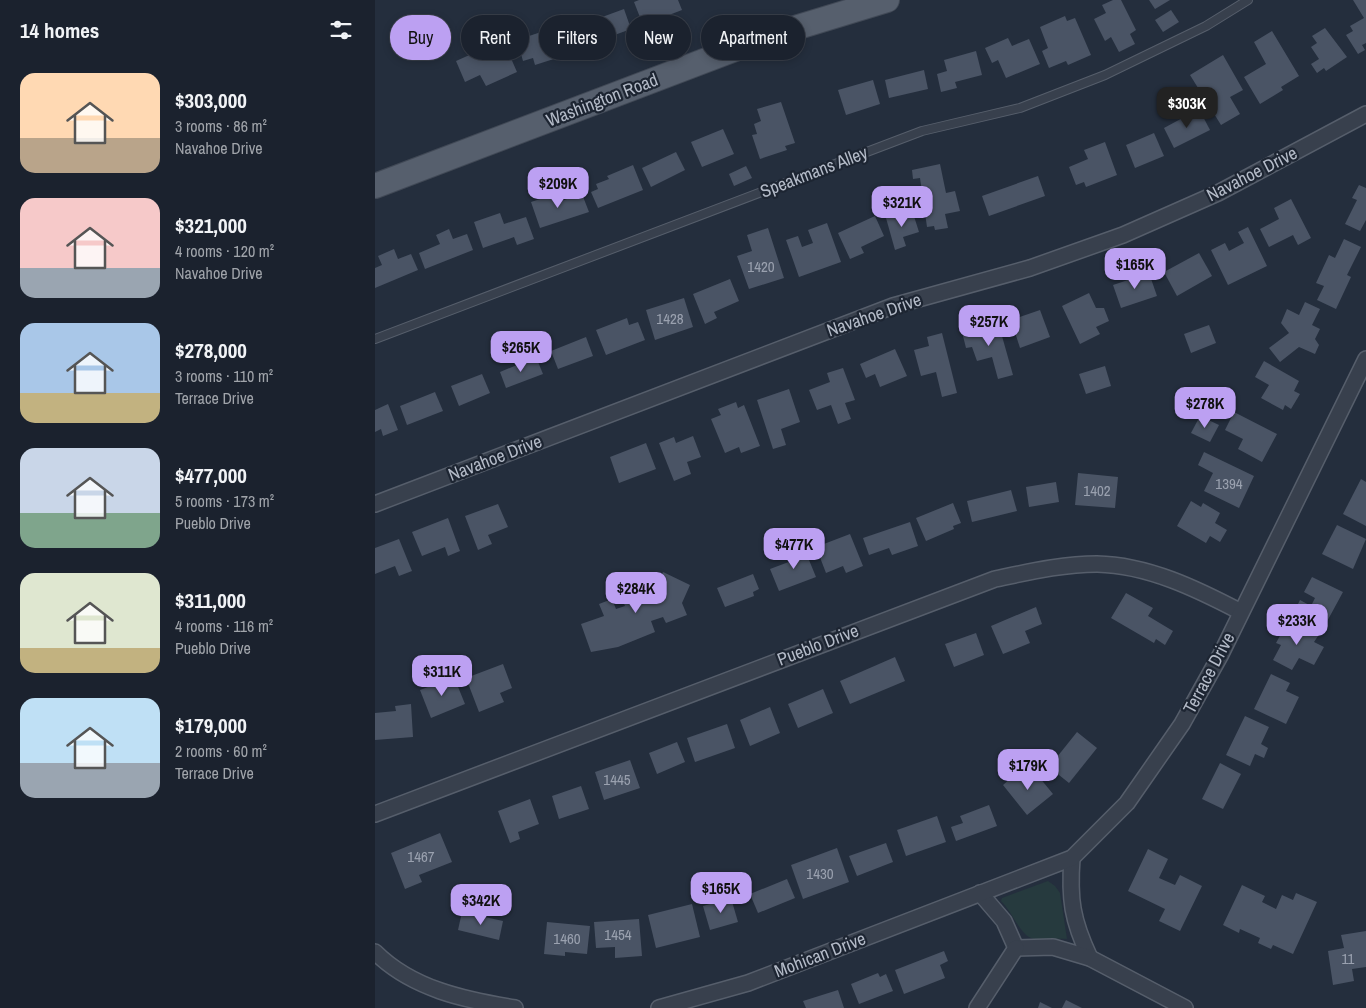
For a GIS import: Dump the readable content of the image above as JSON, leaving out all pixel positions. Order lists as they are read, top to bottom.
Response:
{
  "streets": {
    "main road": ["Washington Road"],
    "street": [
      "Navahoe Drive",
      "Pueblo Drive",
      "Terrace Drive",
      "Mohican Drive"
    ],
    "lane": ["Speakmans Alley"]
  },
  "crossings": [
    ["Pueblo Drive", "Terrace Drive"],
    ["Terrace Drive", "Mohican Drive"]
  ],
  "house_numbers": [
    "1420",
    "1428",
    "1394",
    "1402",
    "1445",
    "1467",
    "1430",
    "1454",
    "1460",
    "11"
  ],
  "page": {
    "heading": "14 homes",
    "chip": [
      "Buy",
      "Rent",
      "Filters",
      "New",
      "Apartment"
    ],
    "list": [
      {
        "name": "$303,000",
        "note": "3 rooms · 86 m² · Navahoe Drive"
      },
      {
        "name": "$321,000",
        "note": "4 rooms · 120 m² · Navahoe Drive"
      },
      {
        "name": "$278,000",
        "note": "3 rooms · 110 m² · Terrace Drive"
      },
      {
        "name": "$477,000",
        "note": "5 rooms · 173 m² · Pueblo Drive"
      },
      {
        "name": "$311,000",
        "note": "4 rooms · 116 m² · Pueblo Drive"
      },
      {
        "name": "$179,000",
        "note": "2 rooms · 60 m² · Terrace Drive"
      }
    ],
    "price": [
      "$303K",
      "$209K",
      "$321K",
      "$165K",
      "$257K",
      "$265K",
      "$278K",
      "$477K",
      "$284K",
      "$233K",
      "$311K",
      "$179K",
      "$165K",
      "$342K"
    ]
  }
}
